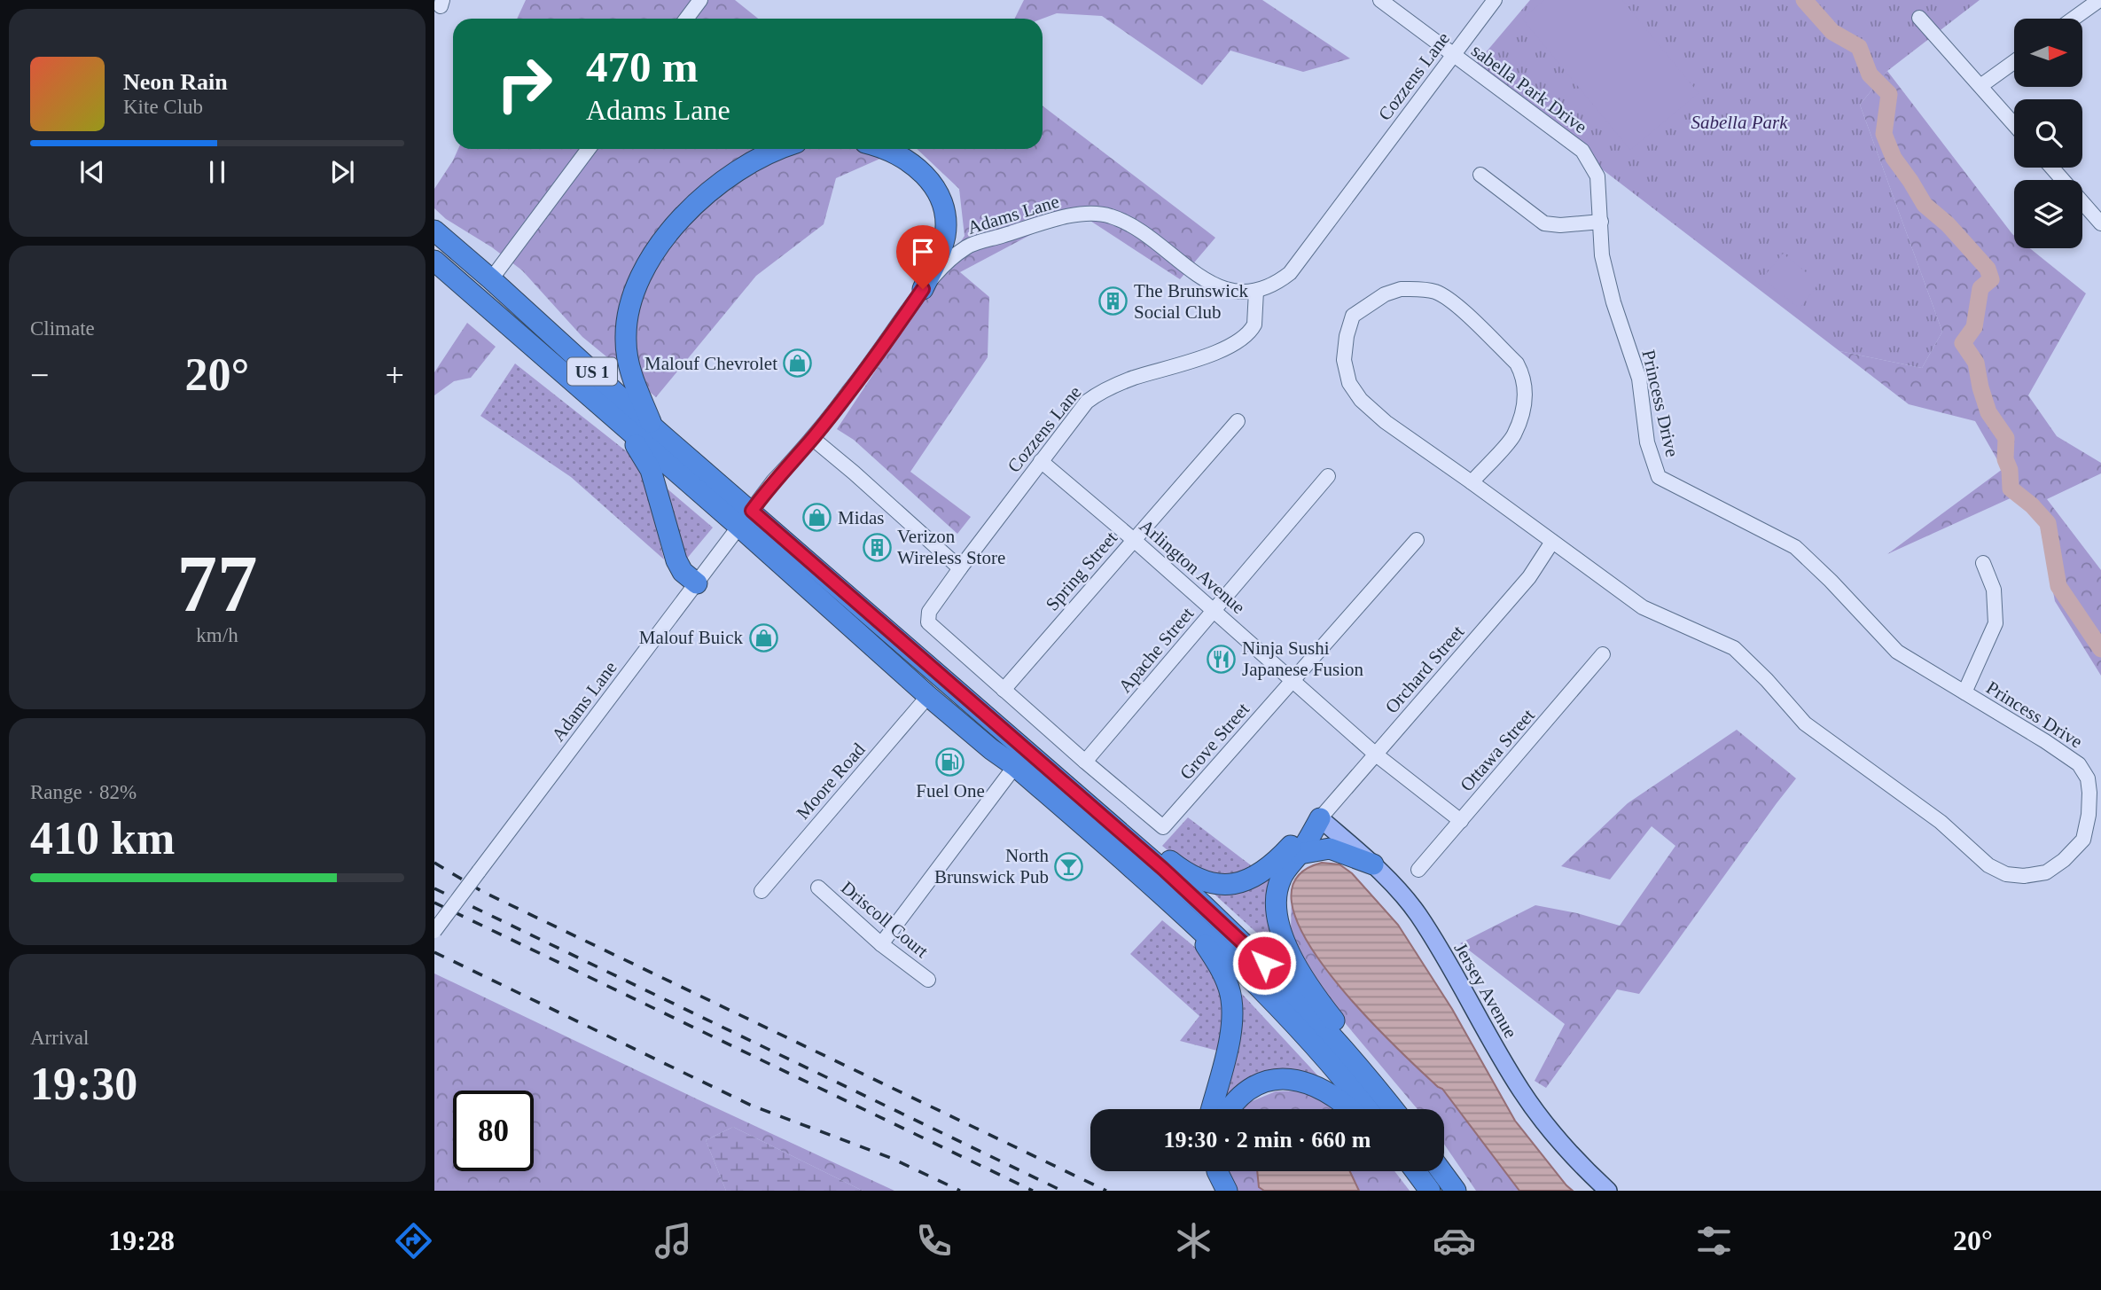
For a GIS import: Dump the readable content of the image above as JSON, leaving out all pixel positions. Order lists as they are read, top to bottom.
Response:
{
  "streets": {
    "highway": ["US 1"],
    "main road": ["Jersey Avenue"],
    "street": [
      "Cozzens Lane",
      "sabella Park Drive",
      "Adams Lane",
      "Princess Drive",
      "Arlington Avenue",
      "Spring Street",
      "Apache Street",
      "Orchard Street",
      "Grove Street",
      "Ottawa Street",
      "Moore Road",
      "Driscoll Court"
    ]
  },
  "crossings": [
    ["Cozzens Lane", "sabella Park Drive"],
    ["Cozzens Lane", "Adams Lane"],
    ["Cozzens Lane", "Arlington Avenue"],
    ["Cozzens Lane", "Spring Street"],
    ["Cozzens Lane", "Apache Street"],
    ["Cozzens Lane", "Grove Street"],
    ["sabella Park Drive", "Princess Drive"],
    ["Adams Lane", "US 1"],
    ["US 1", "Moore Road"],
    ["Princess Drive", "Orchard Street"],
    ["Arlington Avenue", "Spring Street"],
    ["Arlington Avenue", "Apache Street"],
    ["Arlington Avenue", "Orchard Street"],
    ["Arlington Avenue", "Grove Street"],
    ["Arlington Avenue", "Ottawa Street"],
    ["Orchard Street", "Jersey Avenue"]
  ],
  "parks": ["Sabella Park"],
  "places": {
    "building": ["The Brunswick Social Club", "Verizon Wireless Store"],
    "shop": ["Malouf Chevrolet", "Midas", "Malouf Buick"],
    "restaurant": ["Ninja Sushi Japanese Fusion"],
    "fuel station": ["Fuel One"],
    "bar": ["North Brunswick Pub"]
  },
  "north": "right",
  "page": {
    "turn": ["470 m", "Adams Lane"],
    "song": ["Neon Rain", "Kite Club"],
    "tile": [
      "Climate",
      ["77", "km/h"],
      ["Range · 82%", "410 km"],
      ["Arrival", "19:30"]
    ],
    "heat": ["−", "20°", "+"],
    "limit": "80",
    "trip": "19:30 · 2 min · 660 m",
    "tabs": ["19:28", "20°"]
  }
}
